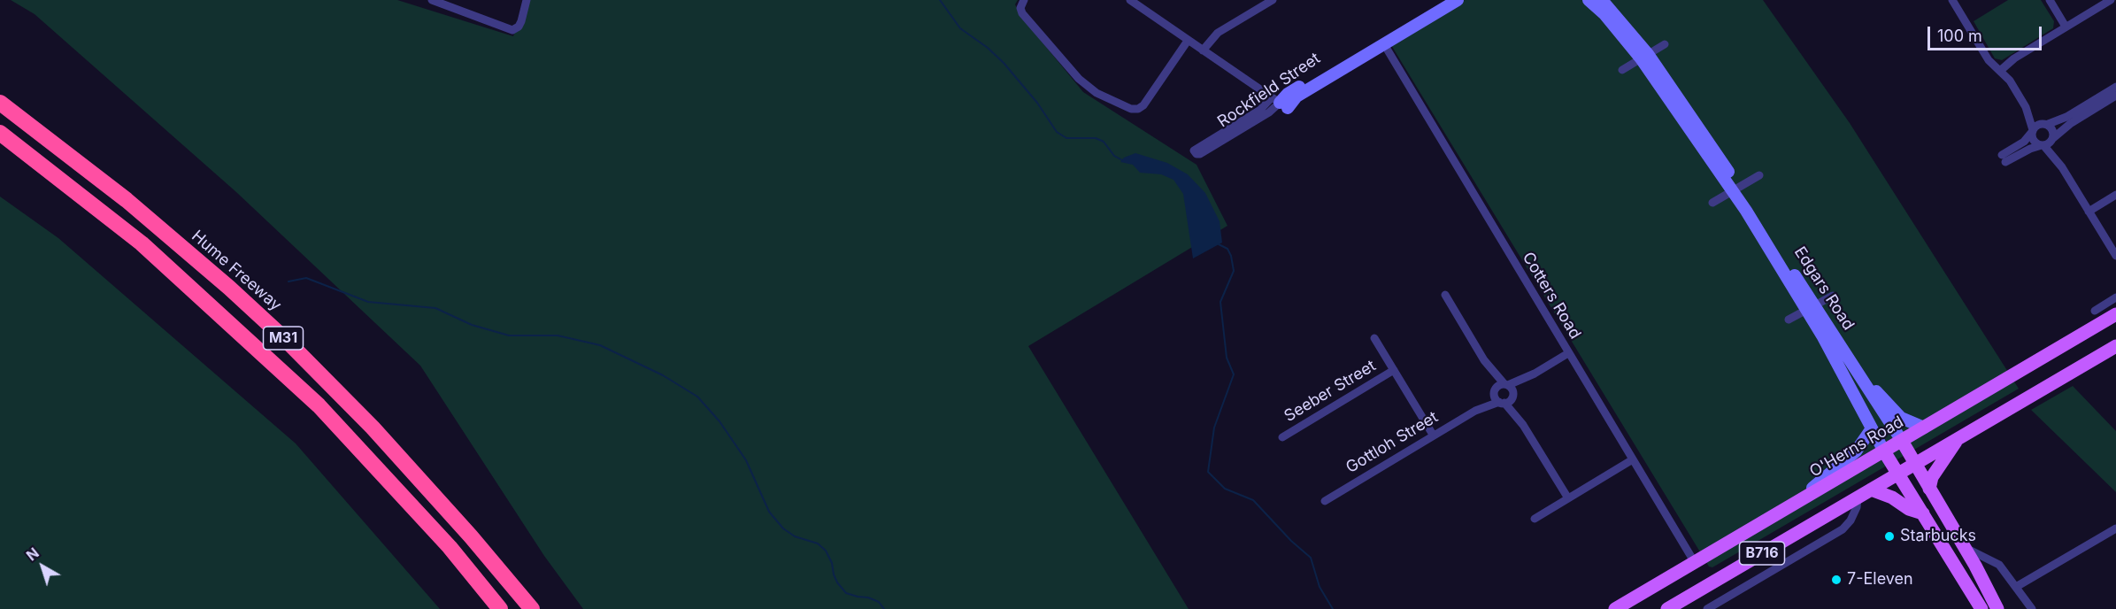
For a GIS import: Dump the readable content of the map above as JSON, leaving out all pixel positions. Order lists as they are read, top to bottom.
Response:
{
  "streets": {
    "highway": ["Hume Freeway", "M31"],
    "main road": [
      "Rockfield Street",
      "Edgars Road",
      "O'Herns Road",
      "B716"
    ],
    "street": ["Cotters Road", "Seeber Street", "Gottloh Street"]
  },
  "crossings": [
    ["Rockfield Street", "Cotters Road"],
    ["Edgars Road", "O'Herns Road"],
    ["Edgars Road", "B716"],
    ["Cotters Road", "O'Herns Road"]
  ],
  "places": ["Starbucks", "7-Eleven"],
  "scale_bar": "100 m",
  "north": "top left"
}
